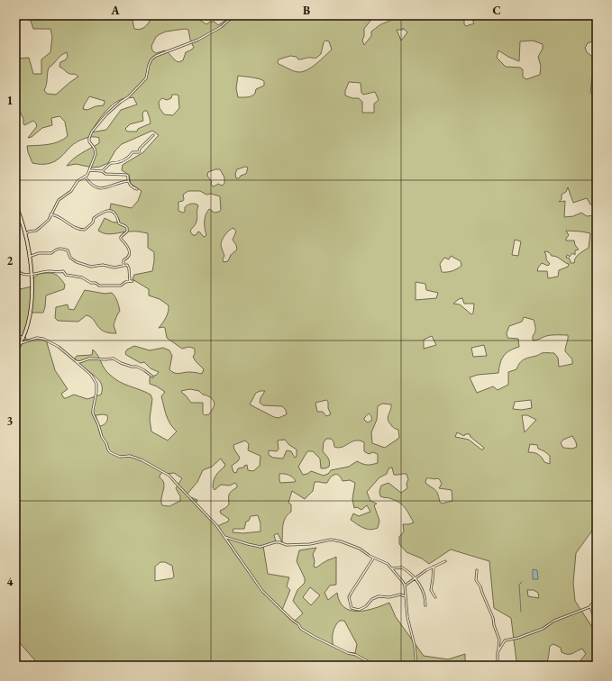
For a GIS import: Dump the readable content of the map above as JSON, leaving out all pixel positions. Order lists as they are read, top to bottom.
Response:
{
  "grid": {
    "columns": ["A", "B", "C"],
    "rows": [
      "1",
      "2",
      "3",
      "4"
    ]
  }
}
